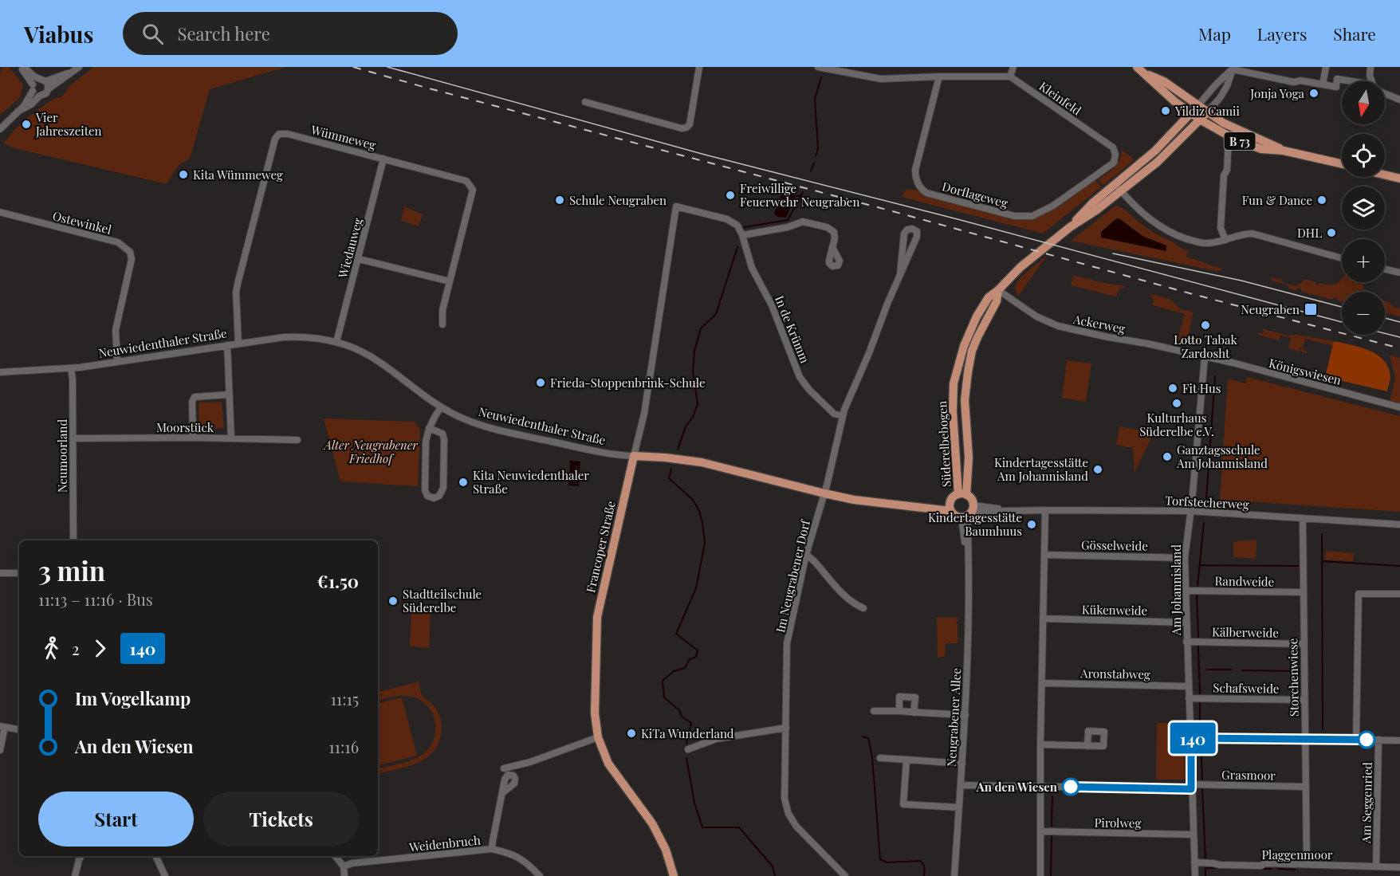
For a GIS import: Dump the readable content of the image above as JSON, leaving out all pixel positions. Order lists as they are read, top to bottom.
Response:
{
  "streets": {
    "main road": [
      "B 73",
      "Neuwiedenthaler Straße",
      "Süderelbebogen",
      "Francoper Straße"
    ],
    "street": [
      "Kleinfeld",
      "Wümmeweg",
      "Dorflageweg",
      "Ostewinkel",
      "Wiedauweg",
      "Ackerweg",
      "In de Krümm",
      "Königswiesen",
      "Moorstück",
      "Neumoorland",
      "Torfstecherweg",
      "Gösselweide",
      "Im Neugrabener Dorf",
      "Randweide",
      "Am Johannisland",
      "Kükenweide",
      "Kälberweide",
      "Aronstabweg",
      "Storchenwiese",
      "Schafsweide",
      "Neugrabener Allee",
      "Grasmoor",
      "Am Seggenried",
      "Pirolweg",
      "Weidenbruch",
      "Plaggenmoor"
    ]
  },
  "crossings": [
    ["Kleinfeld", "Dorflageweg"],
    ["Wümmeweg", "Wiedauweg"],
    ["Wümmeweg", "Neuwiedenthaler Straße"],
    ["B 73", "Süderelbebogen"],
    ["Ostewinkel", "Neuwiedenthaler Straße"],
    ["Wiedauweg", "Neuwiedenthaler Straße"],
    ["Ackerweg", "Königswiesen"],
    ["Ackerweg", "Süderelbebogen"],
    ["Ackerweg", "Am Johannisland"],
    ["In de Krümm", "Francoper Straße"],
    ["In de Krümm", "Im Neugrabener Dorf"],
    ["Neuwiedenthaler Straße", "Süderelbebogen"],
    ["Neuwiedenthaler Straße", "Neumoorland"],
    ["Neuwiedenthaler Straße", "Torfstecherweg"],
    ["Neuwiedenthaler Straße", "Francoper Straße"],
    ["Neuwiedenthaler Straße", "Im Neugrabener Dorf"],
    ["Neuwiedenthaler Straße", "Neugrabener Allee"],
    ["Königswiesen", "Am Johannisland"],
    ["Moorstück", "Neumoorland"],
    ["Süderelbebogen", "Torfstecherweg"],
    ["Süderelbebogen", "Neugrabener Allee"],
    ["Torfstecherweg", "Am Johannisland"],
    ["Torfstecherweg", "Storchenwiese"],
    ["Torfstecherweg", "Neugrabener Allee"],
    ["Gösselweide", "Am Johannisland"],
    ["Randweide", "Am Johannisland"],
    ["Randweide", "Storchenwiese"],
    ["Am Johannisland", "Kükenweide"],
    ["Am Johannisland", "Kälberweide"],
    ["Am Johannisland", "Aronstabweg"],
    ["Am Johannisland", "Schafsweide"],
    ["Am Johannisland", "Grasmoor"],
    ["Am Johannisland", "Pirolweg"],
    ["Am Johannisland", "Plaggenmoor"],
    ["Kälberweide", "Storchenwiese"],
    ["Storchenwiese", "Schafsweide"],
    ["Storchenwiese", "Grasmoor"],
    ["Storchenwiese", "Plaggenmoor"],
    ["Neugrabener Allee", "Grasmoor"],
    ["Am Seggenried", "Plaggenmoor"]
  ],
  "parks": ["Alter Neugrabener Friedhof"],
  "places": {
    "other": [
      "Jonja Yoga",
      "Yildiz Camii",
      "Vier Jahreszeiten",
      "Kita Wümmeweg",
      "Freiwillige Feuerwehr Neugraben",
      "Schule Neugraben",
      "Fun & Dance",
      "DHL",
      "Lotto Tabak Zardosht",
      "Frieda-Stoppenbrink-Schule",
      "Fit Hus",
      "Kulturhaus Süderelbe e.V.",
      "Ganztagsschule Am Johannisland",
      "Kindertagesstätte Am Johannisland",
      "Kita Neuwiedenthaler Straße",
      "Kindertagesstätte Baumhuus",
      "Stadtteilschule Süderelbe",
      "KiTa Wunderland",
      "An den Wiesen"
    ],
    "transit": ["Neugraben"]
  },
  "lines": ["bus line 140"],
  "north": "bottom",
  "page": {
    "header": "Viabus",
    "search": "Search here",
    "nav": ["Map", "Layers", "Share"],
    "on_map": "140",
    "map_buttons": ["+", "−"],
    "heading": ["3 min", "11:13 – 11:16 · Bus", "€1.50"],
    "legs": ["2", "140"],
    "list": [
      {
        "name": "Im Vogelkamp",
        "value": "11:15"
      },
      {
        "name": "An den Wiesen",
        "value": "11:16"
      }
    ],
    "buttons": ["Start", "Tickets"]
  }
}
